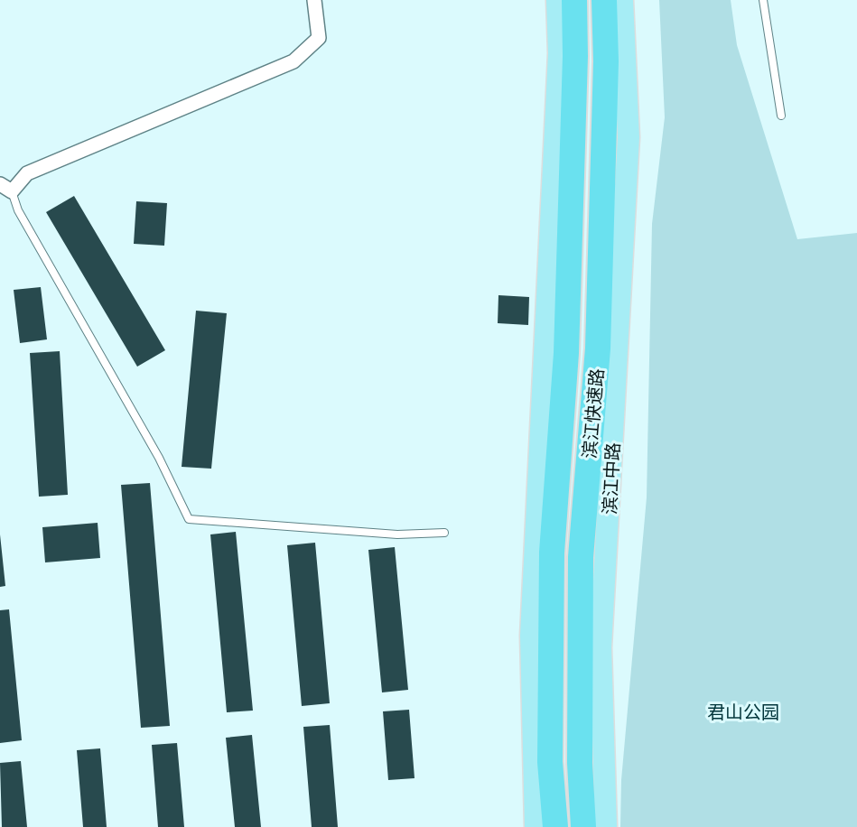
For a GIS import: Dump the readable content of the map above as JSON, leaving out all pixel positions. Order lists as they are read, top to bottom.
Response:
{
  "streets": {
    "highway": ["滨江快速路"],
    "main road": ["滨江中路"]
  },
  "parks": ["君山公园"]
}
